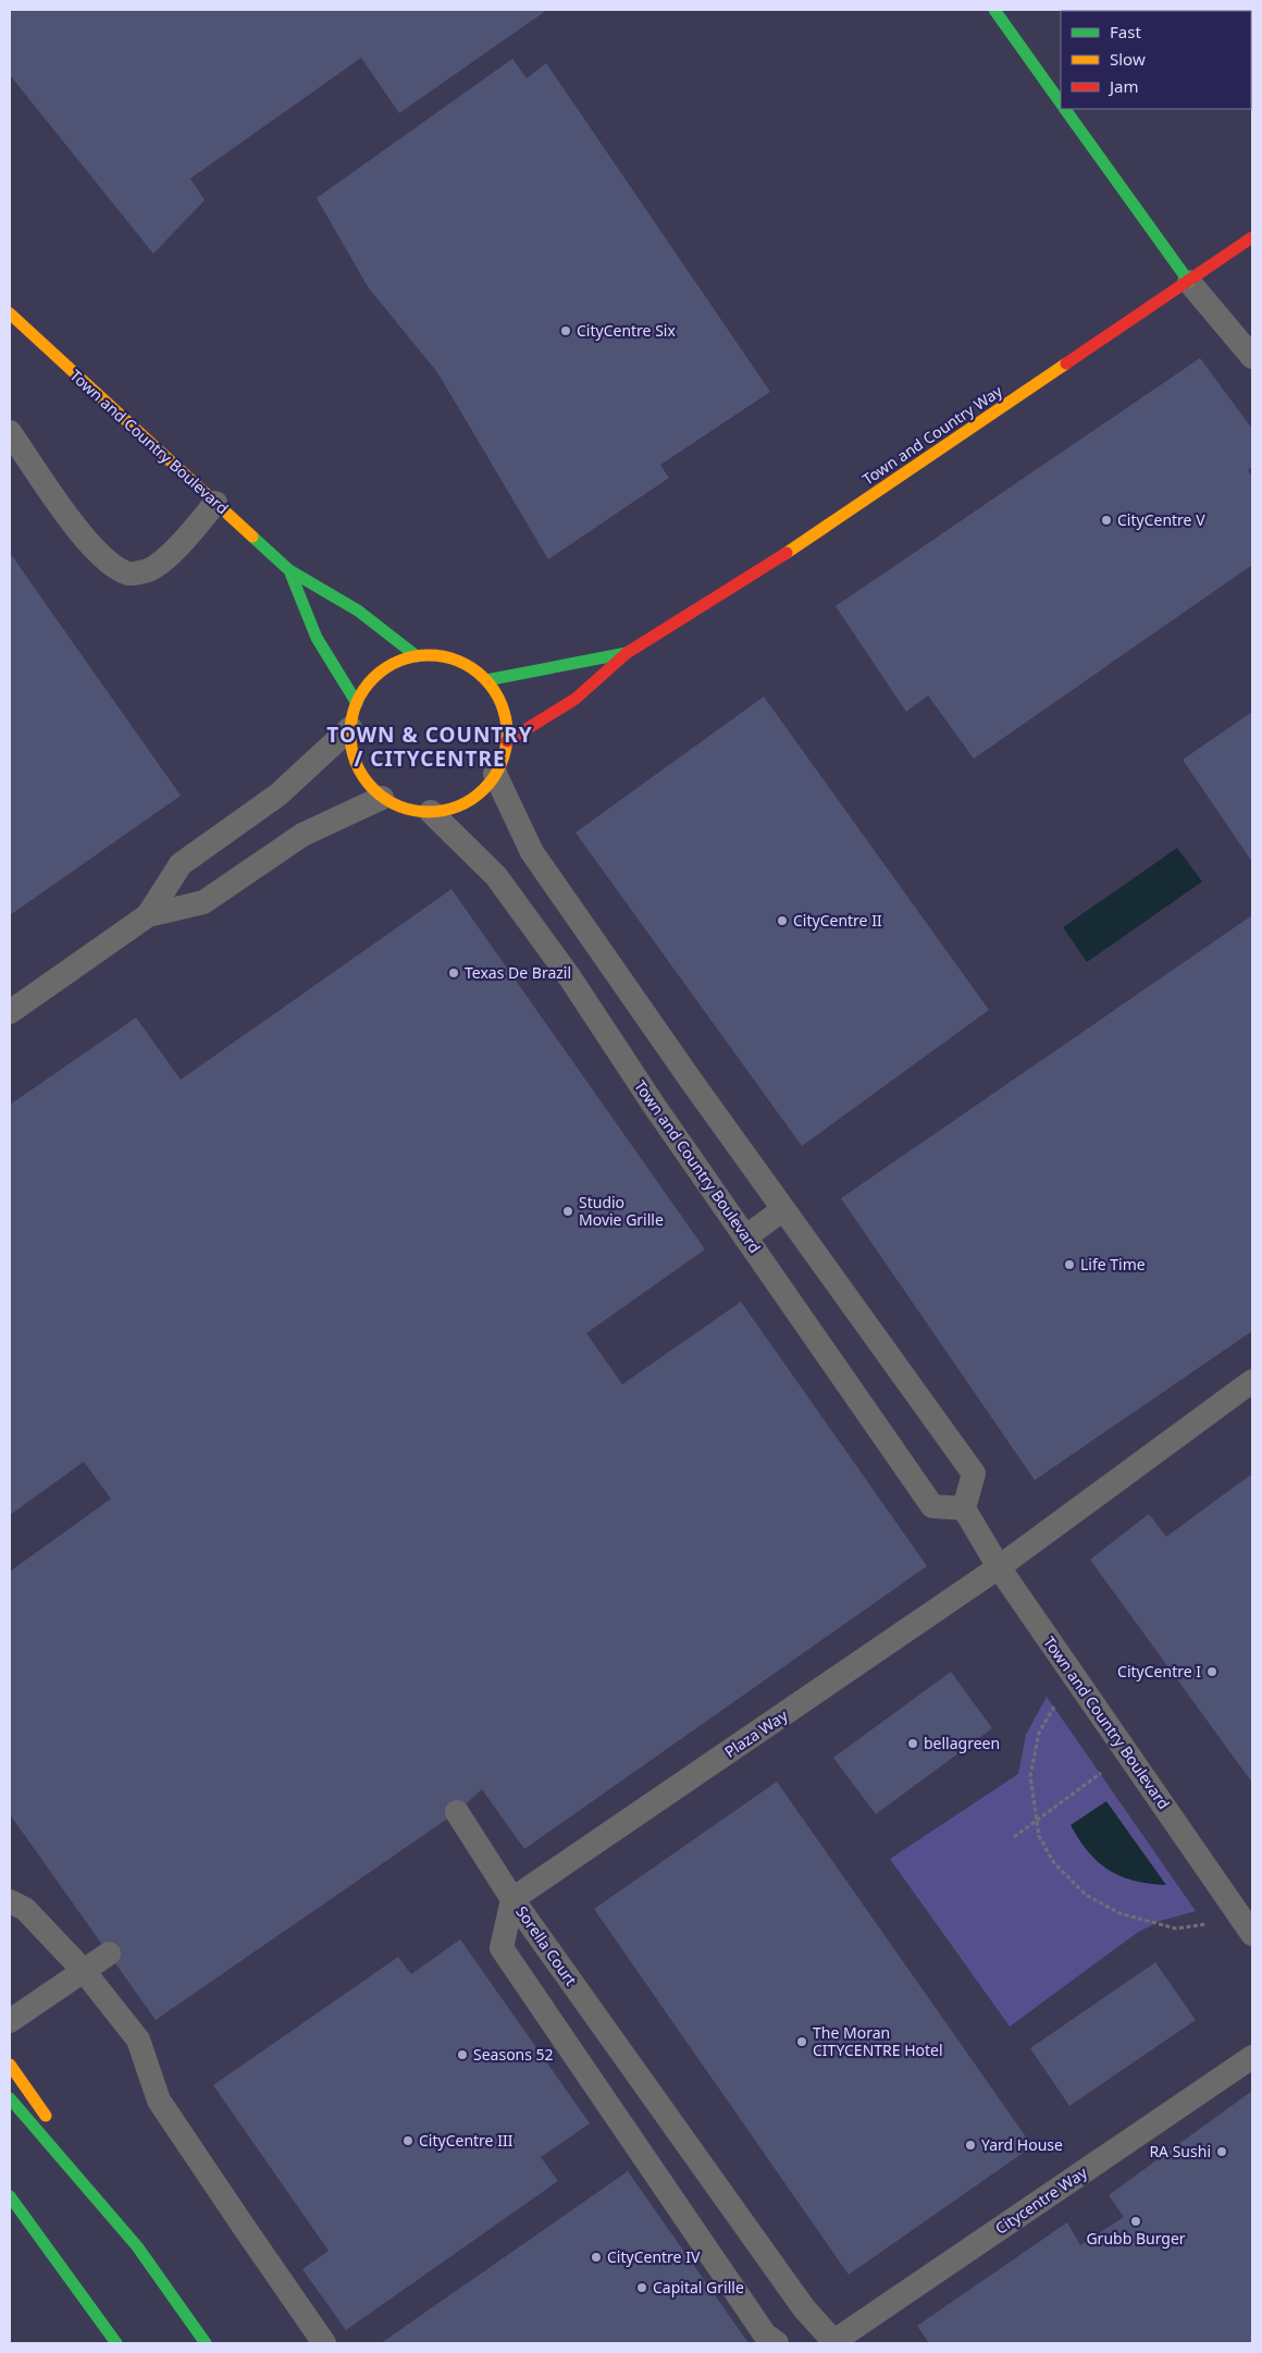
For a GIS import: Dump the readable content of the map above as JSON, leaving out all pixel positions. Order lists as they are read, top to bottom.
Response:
{
  "streets": {
    "main road": ["Town and Country Way", "Town and Country Boulevard"],
    "lane": ["Plaza Way", "Sorella Court", "Citycentre Way"]
  },
  "crossings": [
    ["Town and Country Way", "Town and Country Boulevard"],
    ["Town and Country Boulevard", "Plaza Way"],
    ["Plaza Way", "Sorella Court"],
    ["Sorella Court", "Citycentre Way"]
  ],
  "districts": ["TOWN & COUNTRY / CITYCENTRE"],
  "places": [
    "CityCentre Six",
    "CityCentre V",
    "CityCentre II",
    "Texas De Brazil",
    "Studio Movie Grille",
    "Life Time",
    "CityCentre I",
    "bellagreen",
    "The Moran CITYCENTRE Hotel",
    "Seasons 52",
    "CityCentre III",
    "Yard House",
    "RA Sushi",
    "Grubb Burger",
    "CityCentre IV",
    "Capital Grille"
  ],
  "legend": ["Fast", "Slow", "Jam"]
}
